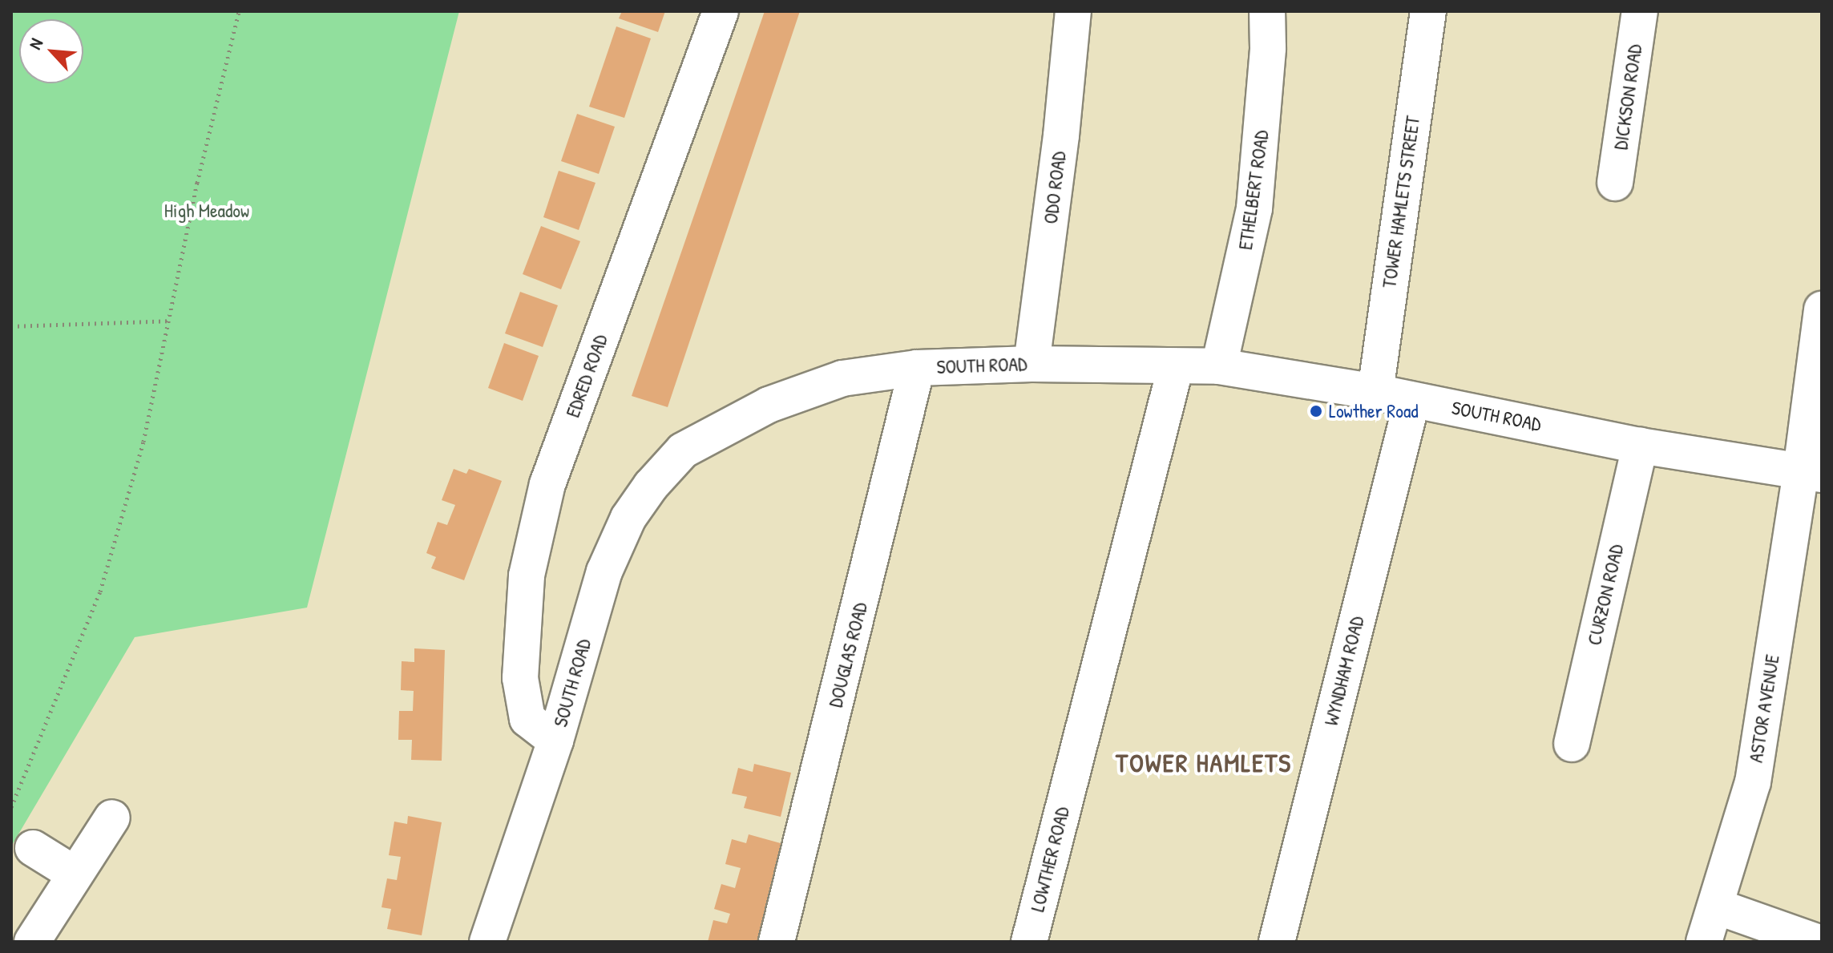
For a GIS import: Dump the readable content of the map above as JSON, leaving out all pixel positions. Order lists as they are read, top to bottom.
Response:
{
  "streets": {
    "street": [
      "DICKSON ROAD",
      "ODO ROAD",
      "ETHELBERT ROAD",
      "TOWER HAMLETS STREET",
      "SOUTH ROAD",
      "EDRED ROAD",
      "CURZON ROAD",
      "DOUGLAS ROAD",
      "WYNDHAM ROAD",
      "ASTOR AVENUE",
      "LOWTHER ROAD"
    ]
  },
  "crossings": [
    ["ODO ROAD", "SOUTH ROAD"],
    ["ETHELBERT ROAD", "SOUTH ROAD"],
    ["TOWER HAMLETS STREET", "SOUTH ROAD"],
    ["SOUTH ROAD", "EDRED ROAD"],
    ["SOUTH ROAD", "CURZON ROAD"],
    ["SOUTH ROAD", "DOUGLAS ROAD"],
    ["SOUTH ROAD", "WYNDHAM ROAD"],
    ["SOUTH ROAD", "ASTOR AVENUE"],
    ["SOUTH ROAD", "LOWTHER ROAD"]
  ],
  "districts": ["TOWER HAMLETS"],
  "parks": ["High Meadow"],
  "places": ["Lowther Road"],
  "north": "top left"
}
